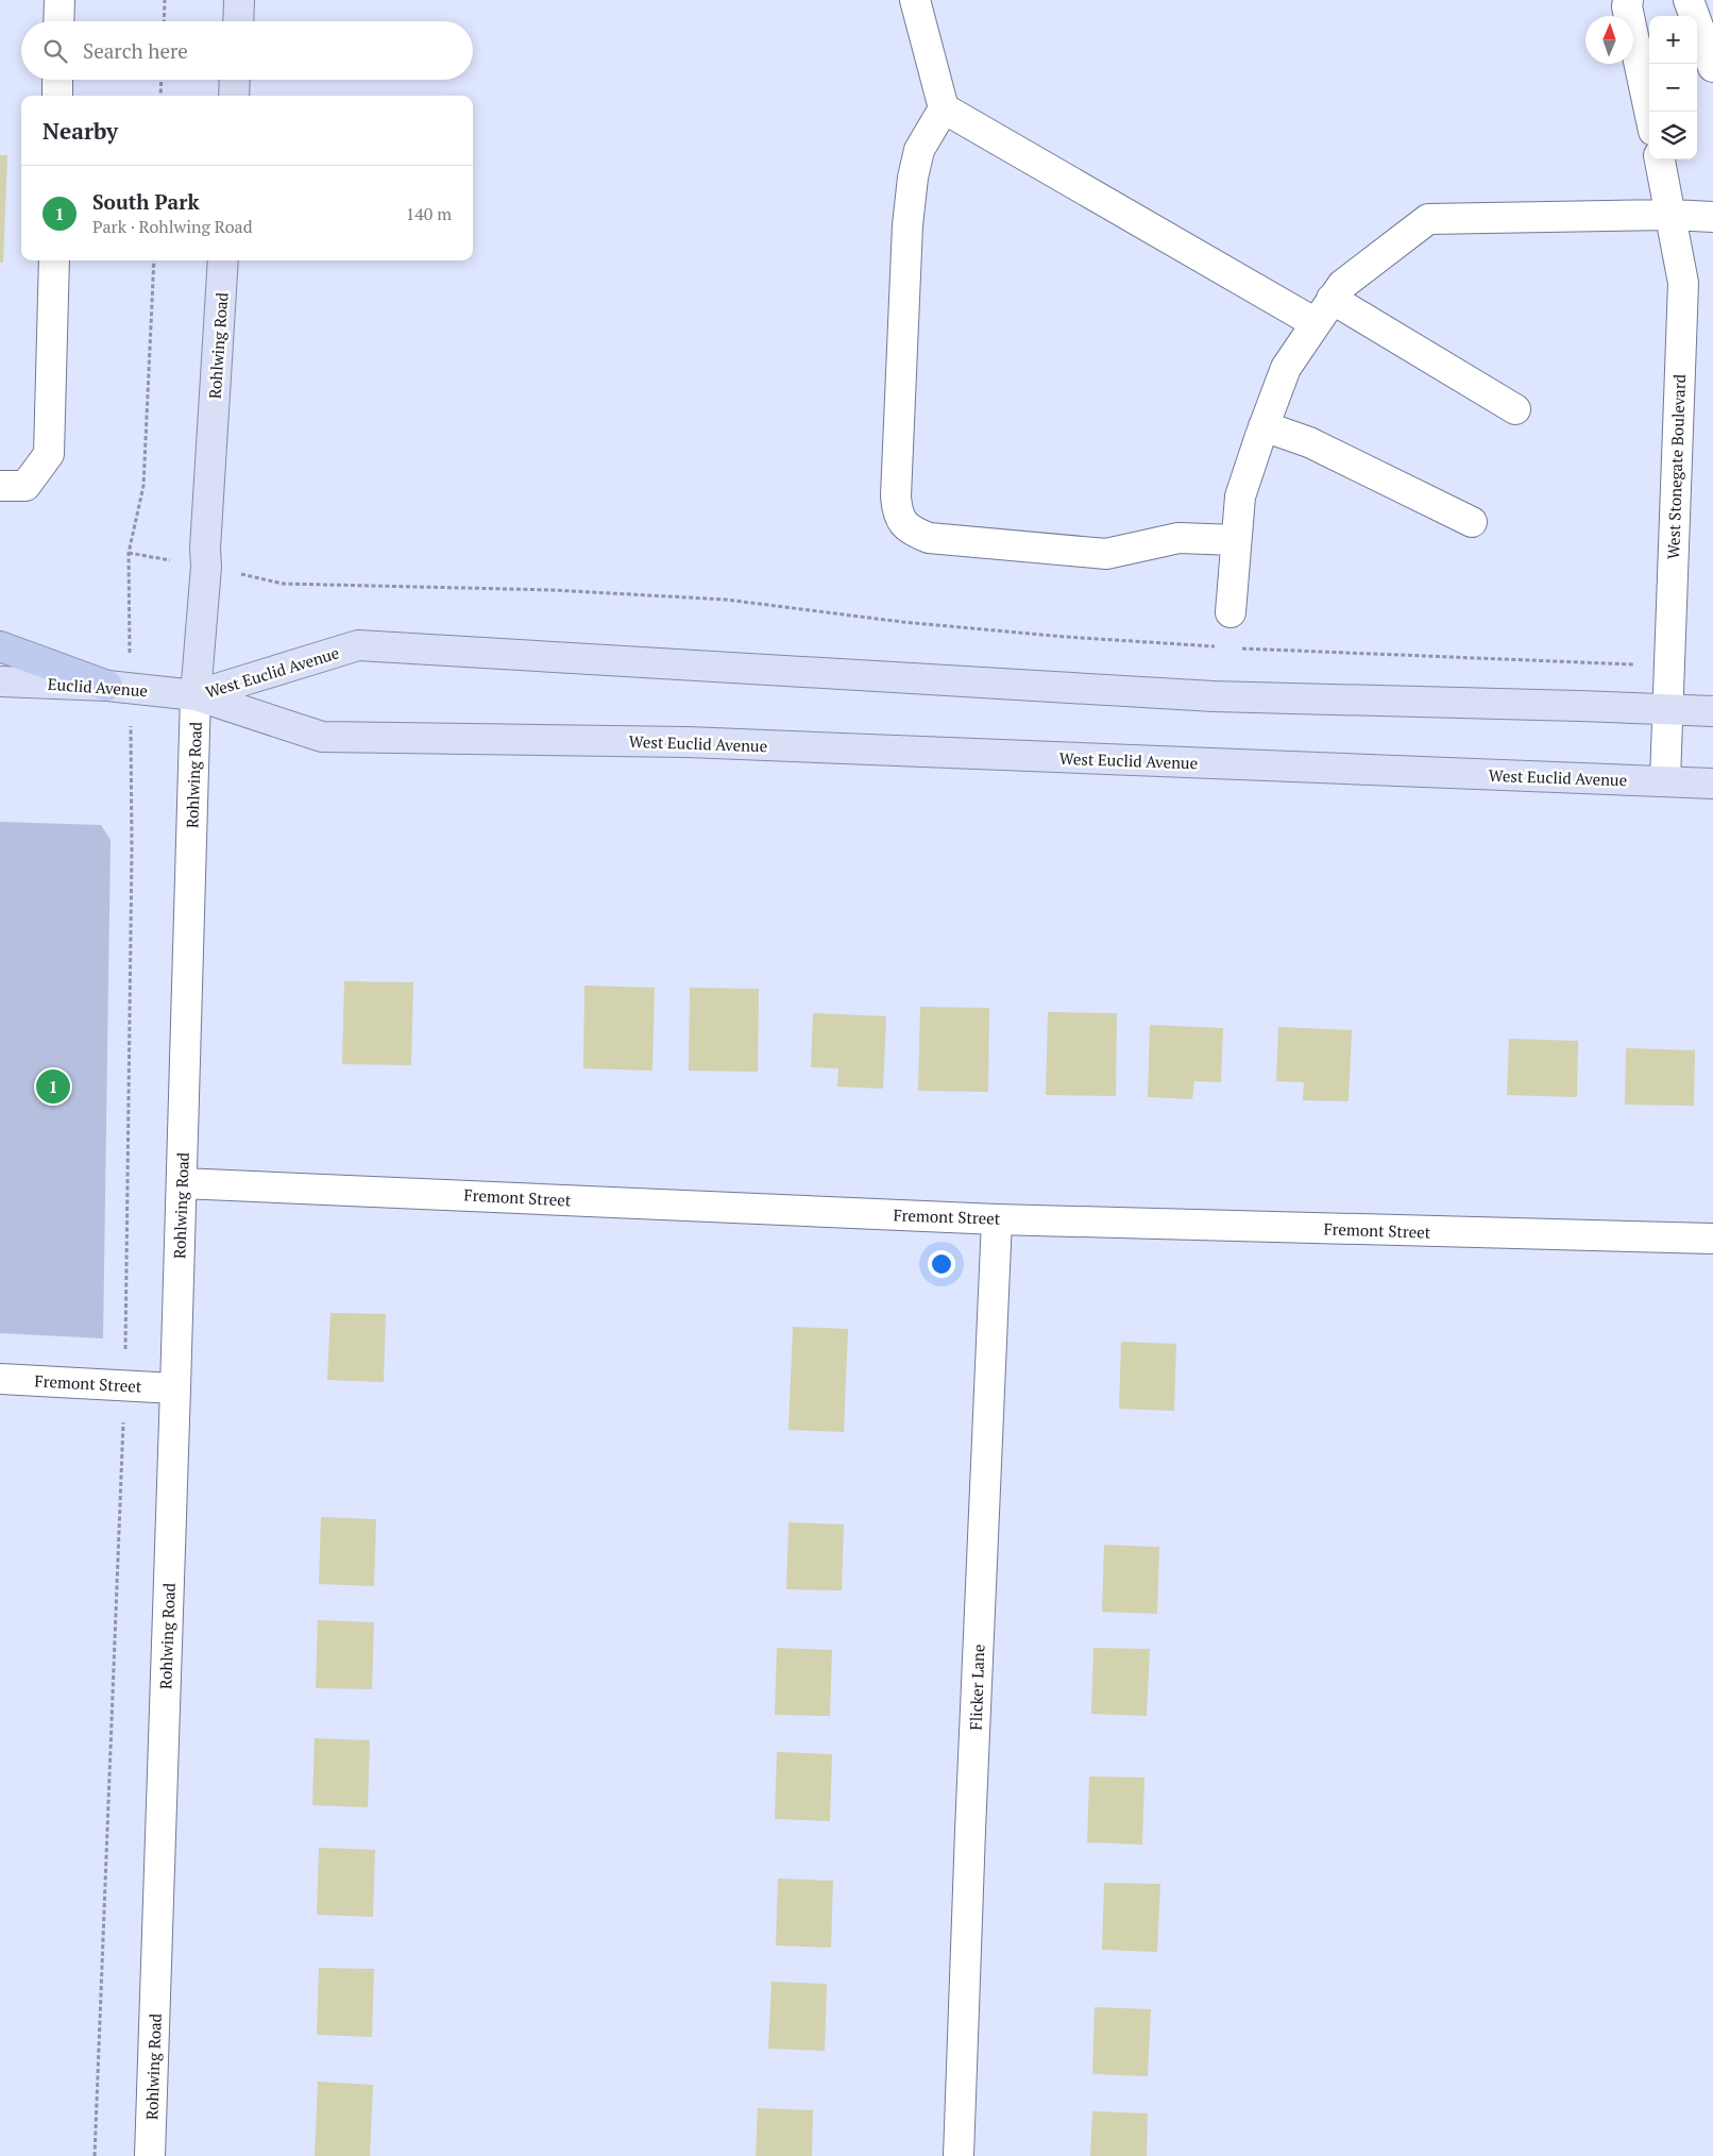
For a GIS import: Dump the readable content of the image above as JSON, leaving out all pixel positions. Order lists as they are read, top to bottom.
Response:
{
  "streets": {
    "main road": ["Rohlwing Road", "West Euclid Avenue", "Euclid Avenue"],
    "street": ["West Stonegate Boulevard", "Fremont Street", "Flicker Lane"]
  },
  "crossings": [
    ["Rohlwing Road", "West Euclid Avenue"],
    ["Rohlwing Road", "Euclid Avenue"],
    ["Rohlwing Road", "Fremont Street"],
    ["West Stonegate Boulevard", "West Euclid Avenue"],
    ["West Euclid Avenue", "Euclid Avenue"],
    ["Fremont Street", "Flicker Lane"]
  ],
  "north": "top",
  "page": {
    "map_buttons": ["+", "−"],
    "search": "Search here",
    "heading": "Nearby",
    "list": [
      {
        "mark": "1",
        "name": "South Park",
        "note": "Park · Rohlwing Road",
        "value": "140 m"
      }
    ],
    "pins": "1"
  }
}
